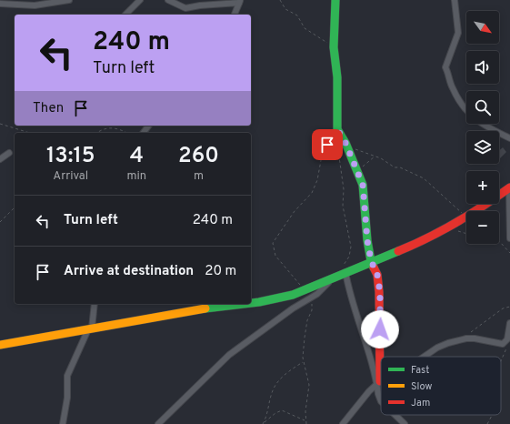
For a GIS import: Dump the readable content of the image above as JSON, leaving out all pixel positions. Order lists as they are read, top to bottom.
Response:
{
  "legend": ["Fast", "Slow", "Jam"],
  "north": "bottom right",
  "page": {
    "map_buttons": ["+", "−"],
    "turn": ["240 m", "Turn left"],
    "then": "Then",
    "eta": [
      "13:15",
      "Arrival",
      "4",
      "min",
      "260",
      "m"
    ],
    "list": [
      {
        "name": "Turn left",
        "value": "240 m"
      },
      {
        "name": "Arrive at destination",
        "value": "20 m"
      }
    ]
  }
}
